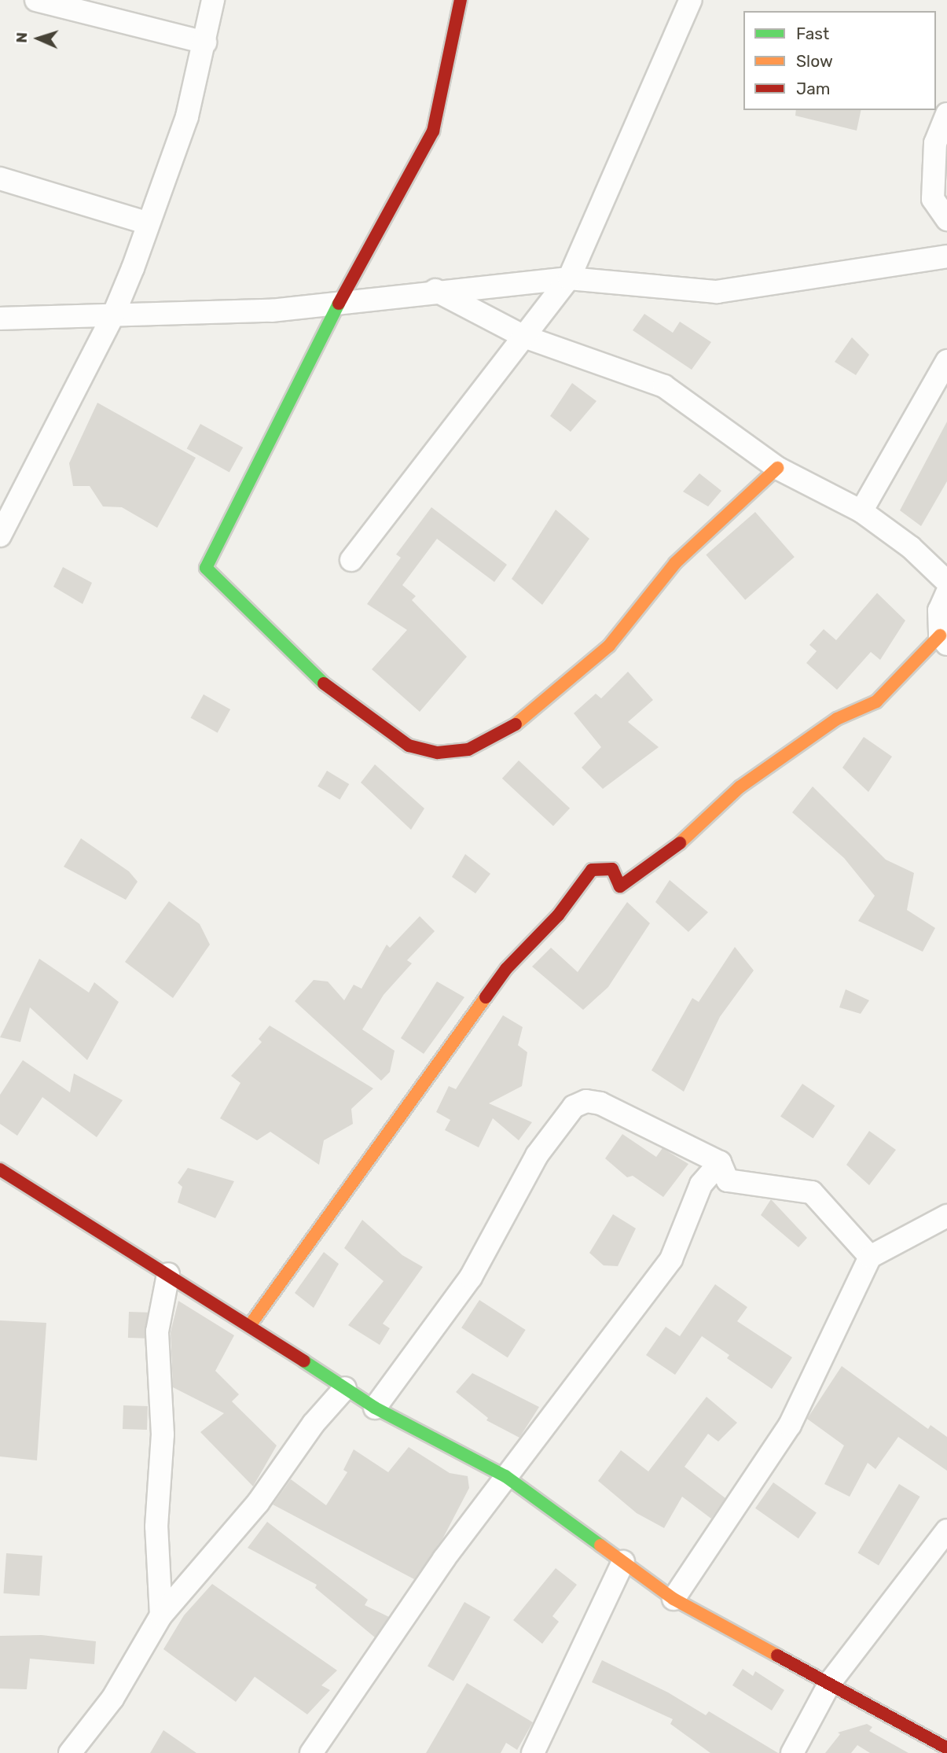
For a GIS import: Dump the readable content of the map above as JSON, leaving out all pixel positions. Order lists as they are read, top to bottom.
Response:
{
  "legend": ["Fast", "Slow", "Jam"],
  "north": "left"
}
